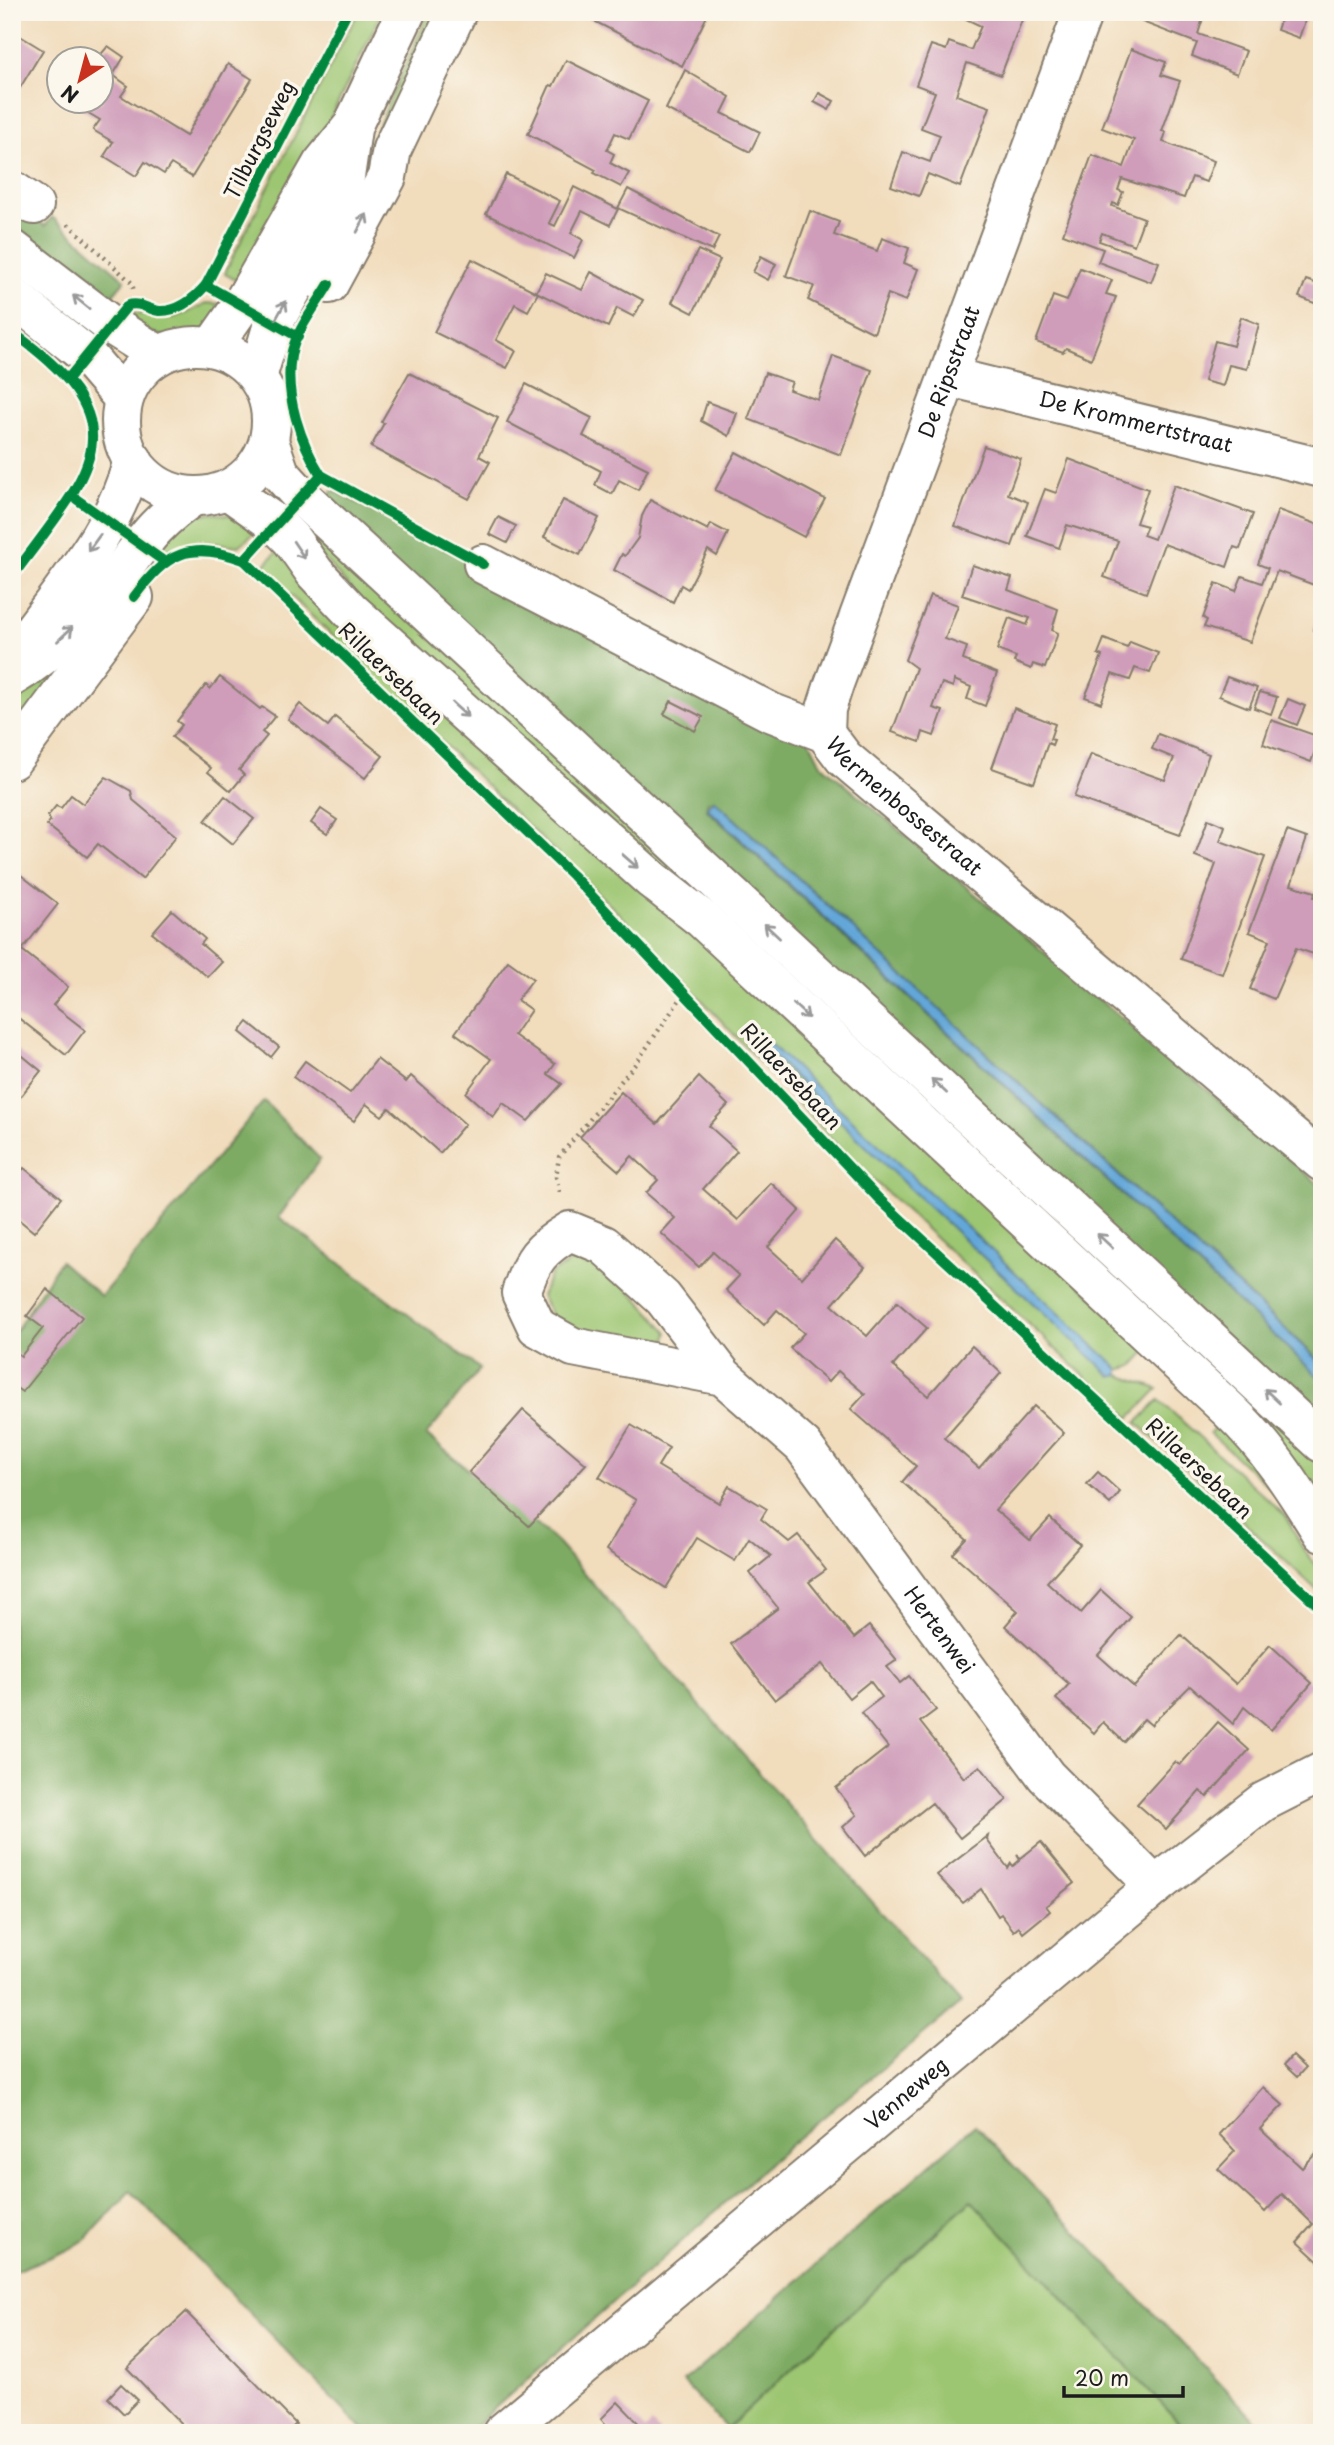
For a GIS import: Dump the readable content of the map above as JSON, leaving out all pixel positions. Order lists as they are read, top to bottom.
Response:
{
  "streets": {
    "street": [
      "De Ripsstraat",
      "De Krommertstraat",
      "Rillaersebaan",
      "Wermenbossestraat",
      "Hertenwei",
      "Venneweg"
    ],
    "cycle path": ["Tilburgseweg"]
  },
  "crossings": [
    ["De Ripsstraat", "De Krommertstraat"],
    ["De Ripsstraat", "Wermenbossestraat"],
    ["Hertenwei", "Venneweg"]
  ],
  "scale_bar": "20 m",
  "north": "bottom left"
}
